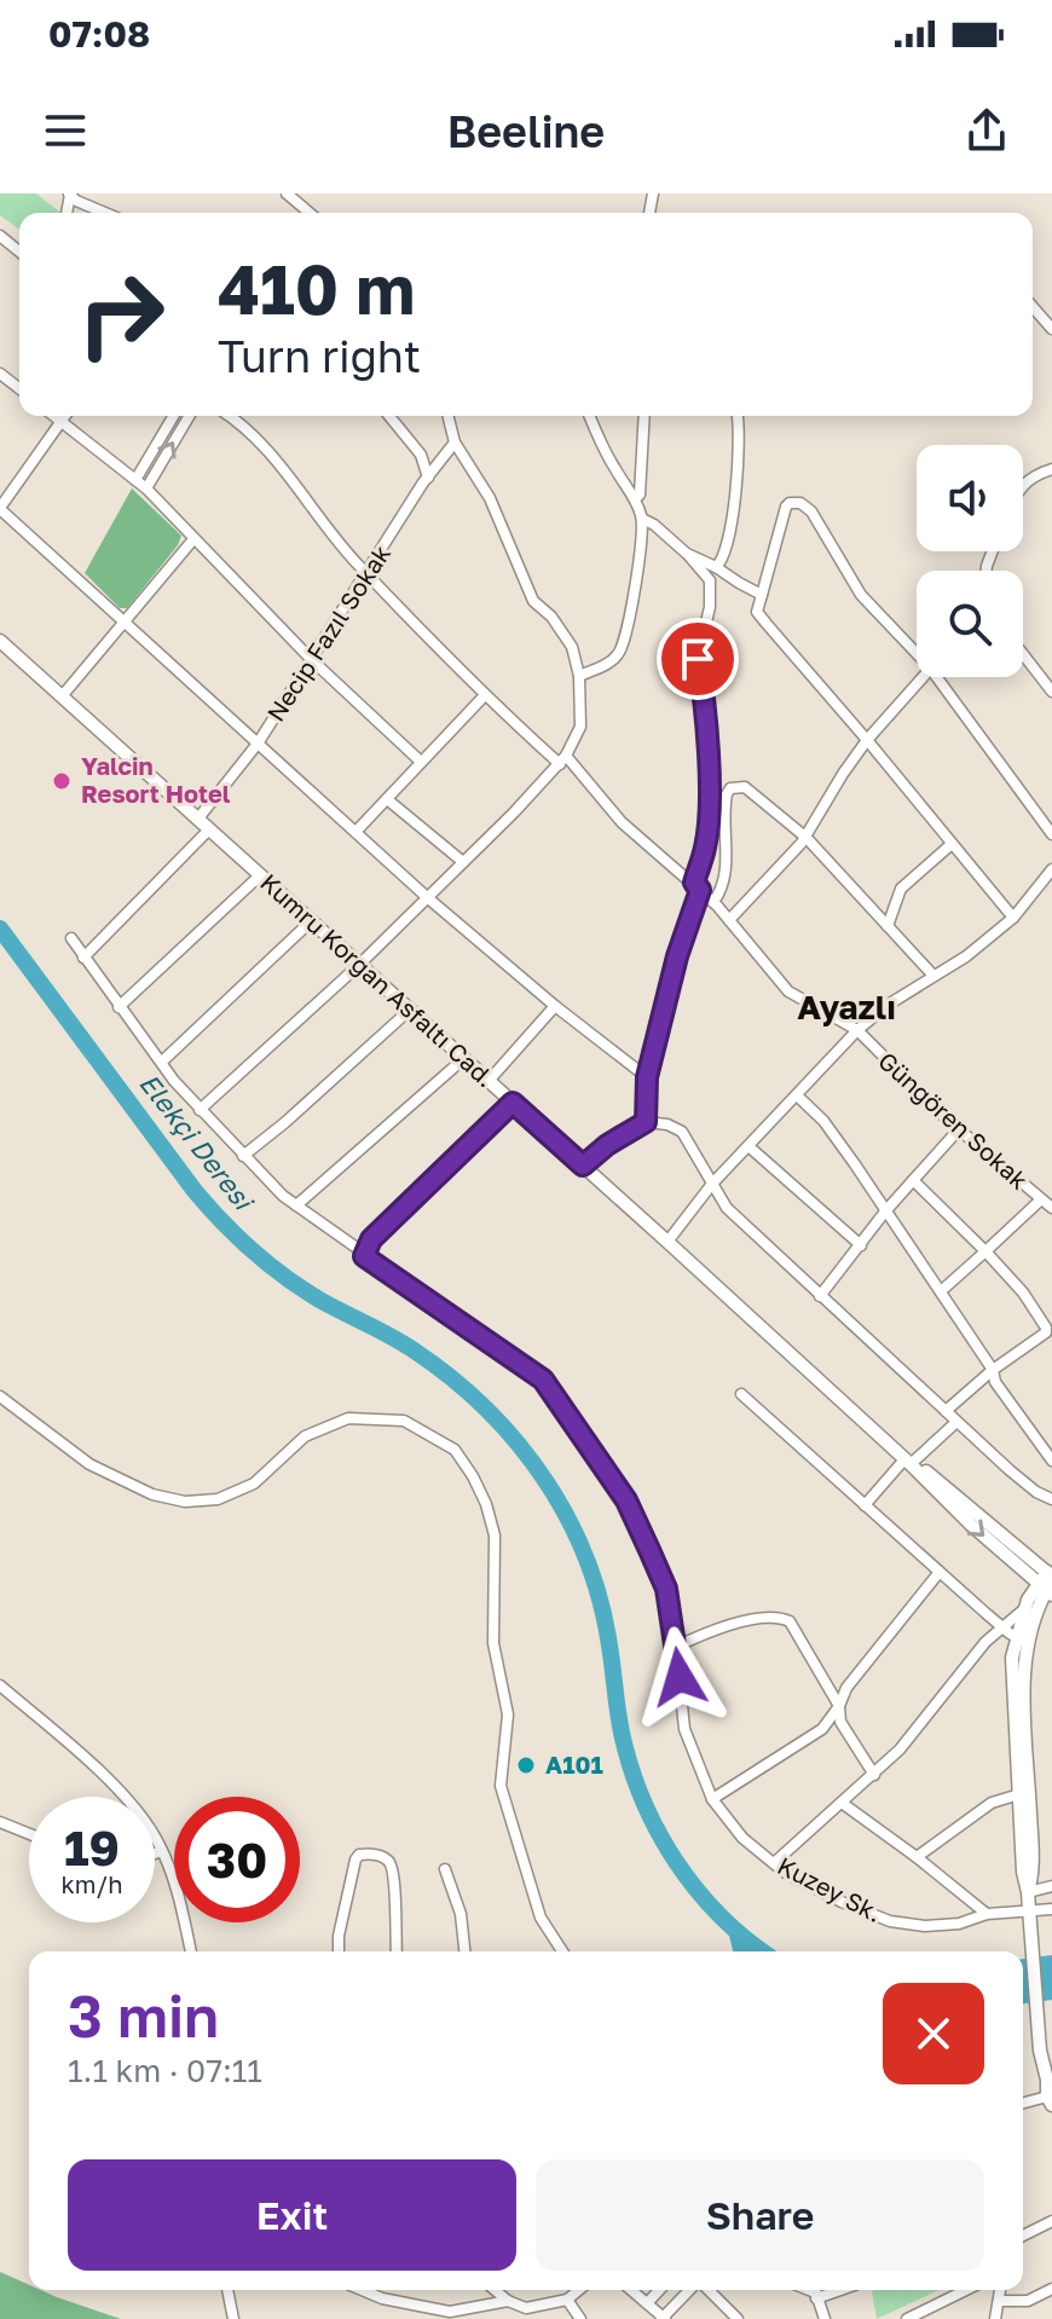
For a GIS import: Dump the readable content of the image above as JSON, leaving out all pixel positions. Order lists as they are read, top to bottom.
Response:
{
  "streets": {
    "main road": ["Kumru Korgan Asfaltı Cad."],
    "street": ["Necip Fazıl Sokak", "Güngören Sokak", "Kuzey Sk."]
  },
  "crossings": [
    ["Necip Fazıl Sokak", "Kumru Korgan Asfaltı Cad."],
    ["Necip Fazıl Sokak", "Güngören Sokak"]
  ],
  "districts": ["Ayazlı"],
  "water": ["Elekçi Deresi"],
  "places": ["Yalcin Resort Hotel", "A101"],
  "page": {
    "status": "07:08",
    "header": "Beeline",
    "turn": ["410 m", "Turn right"],
    "speed": "19 km/h",
    "limit": "30",
    "heading": ["3 min", "1.1 km · 07:11"],
    "buttons": ["Exit", "Share"]
  }
}
